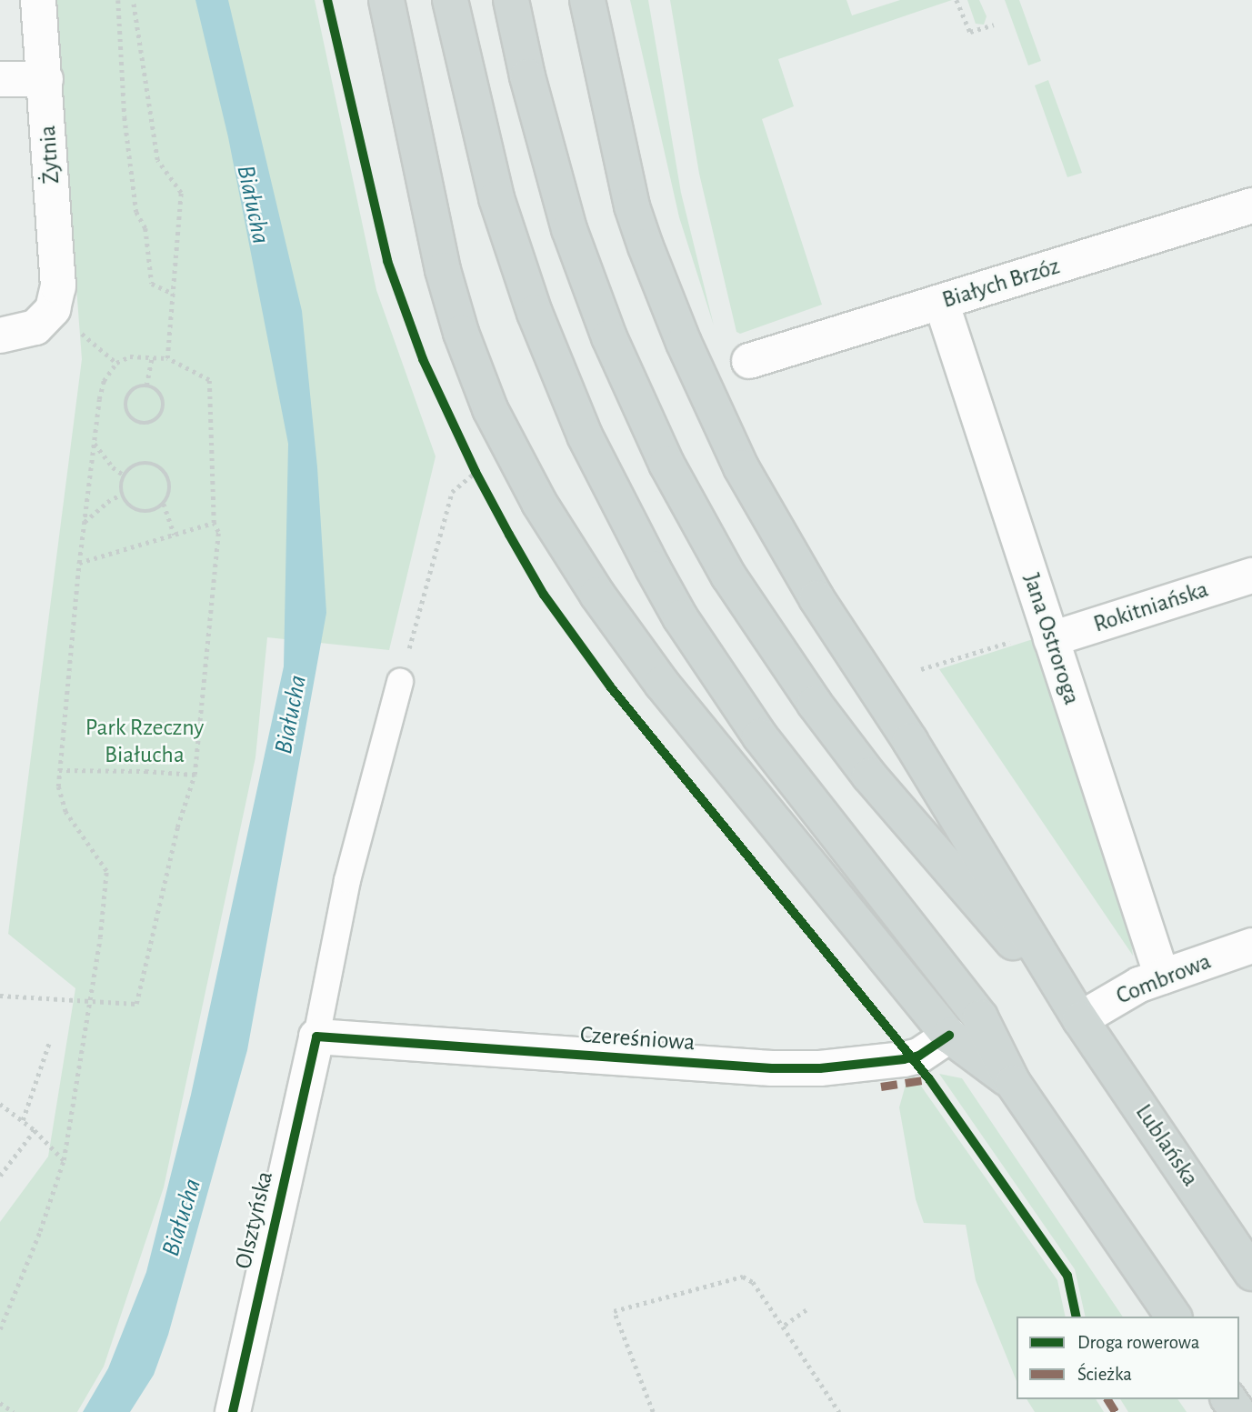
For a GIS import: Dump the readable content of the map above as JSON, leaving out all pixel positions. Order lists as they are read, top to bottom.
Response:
{
  "streets": {
    "main road": ["Lublańska"],
    "street": [
      "Żytnia",
      "Białych Brzóz",
      "Rokitniańska",
      "Jana Ostroroga",
      "Combrowa",
      "Czereśniowa",
      "Olsztyńska"
    ]
  },
  "crossings": [
    ["Białych Brzóz", "Jana Ostroroga"],
    ["Rokitniańska", "Jana Ostroroga"],
    ["Jana Ostroroga", "Combrowa"],
    ["Combrowa", "Lublańska"],
    ["Czereśniowa", "Olsztyńska"]
  ],
  "water": ["Białucha"],
  "parks": ["Park Rzeczny Białucha"],
  "legend": ["Droga rowerowa", "Ścieżka"]
}
